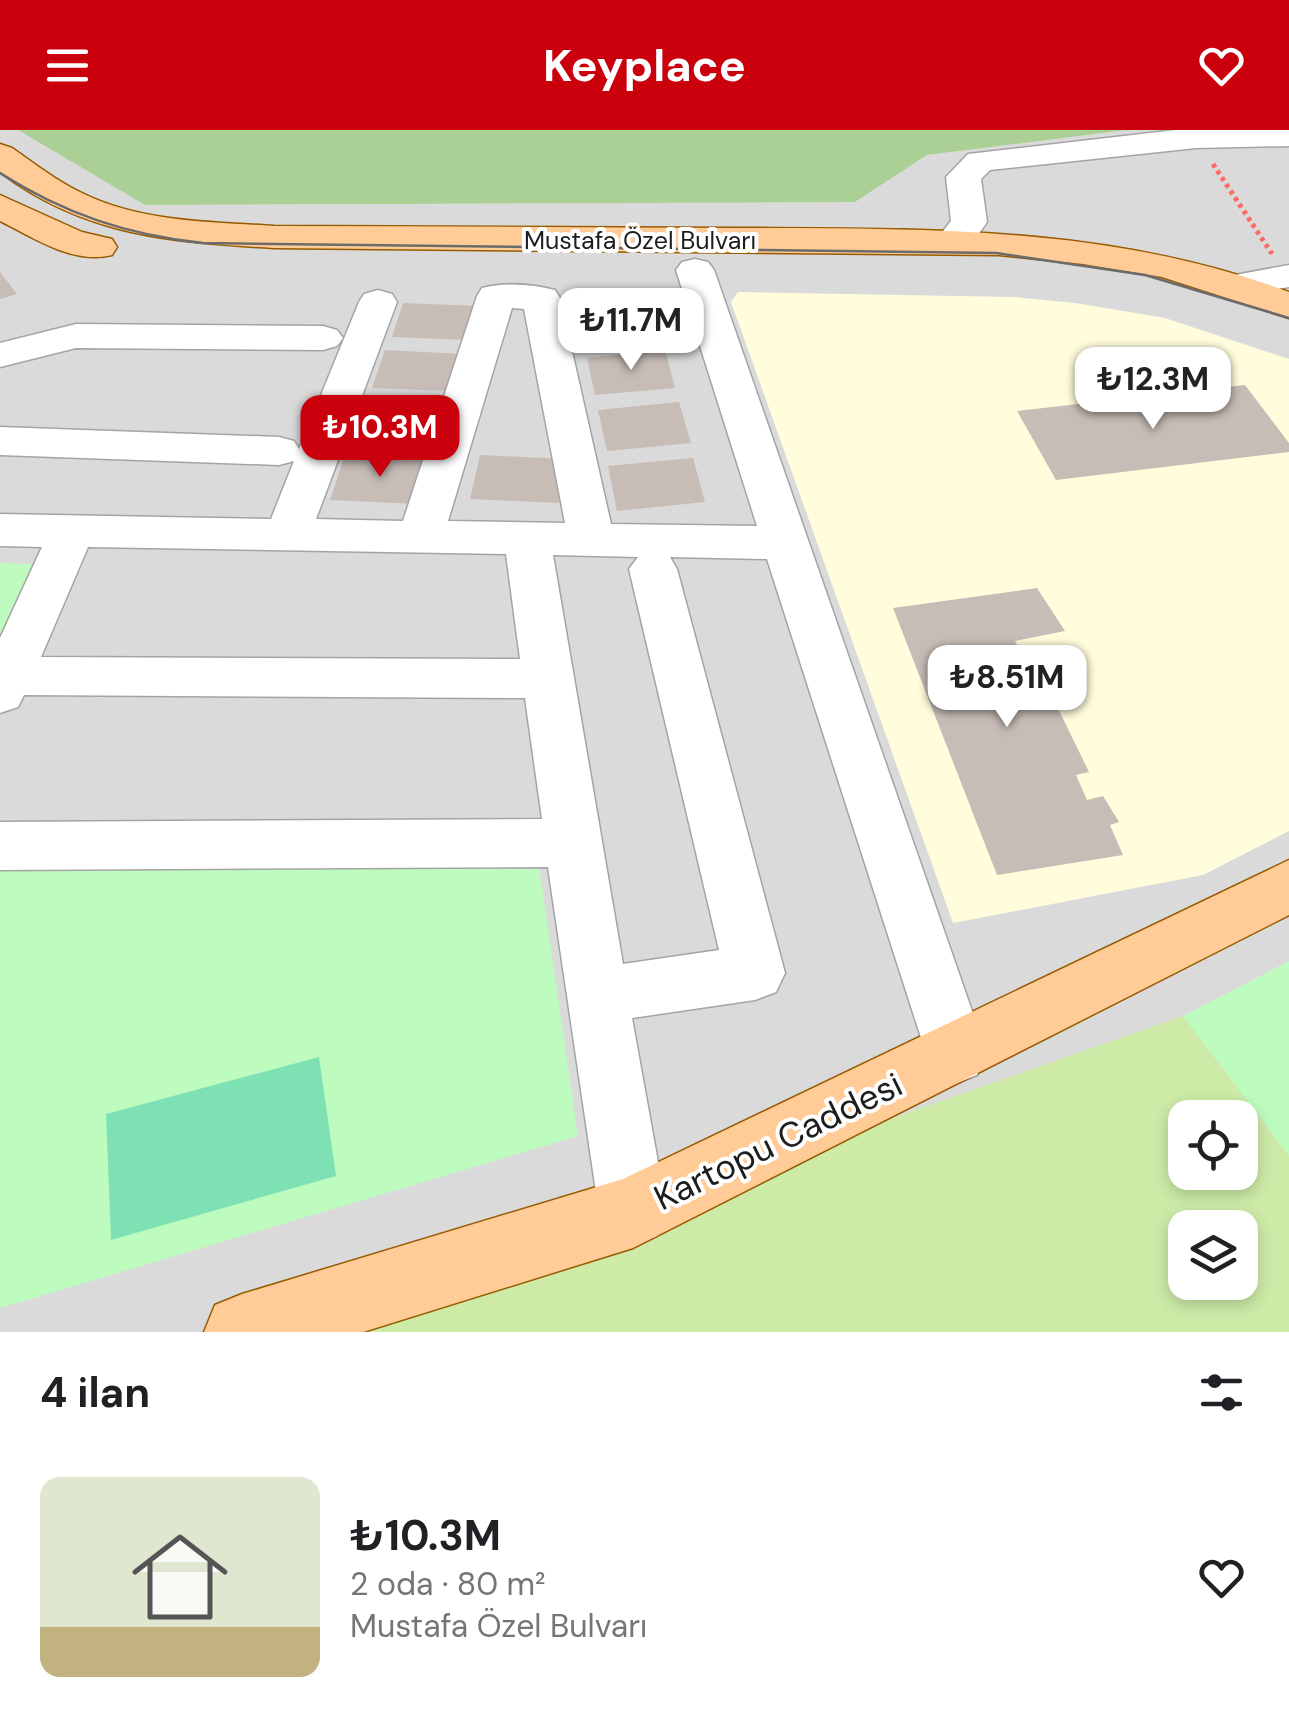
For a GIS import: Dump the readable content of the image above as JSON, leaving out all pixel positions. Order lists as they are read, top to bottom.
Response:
{
  "streets": {
    "main road": ["Mustafa Özel Bulvarı", "Kartopu Caddesi"]
  },
  "page": {
    "header": "Keyplace",
    "price": [
      "₺11.7M",
      "₺12.3M",
      "₺10.3M",
      "₺8.51M"
    ],
    "heading": "4 ilan",
    "list": [
      {
        "name": "₺10.3M",
        "note": "2 oda · 80 m² · Mustafa Özel Bulvarı"
      }
    ]
  }
}
